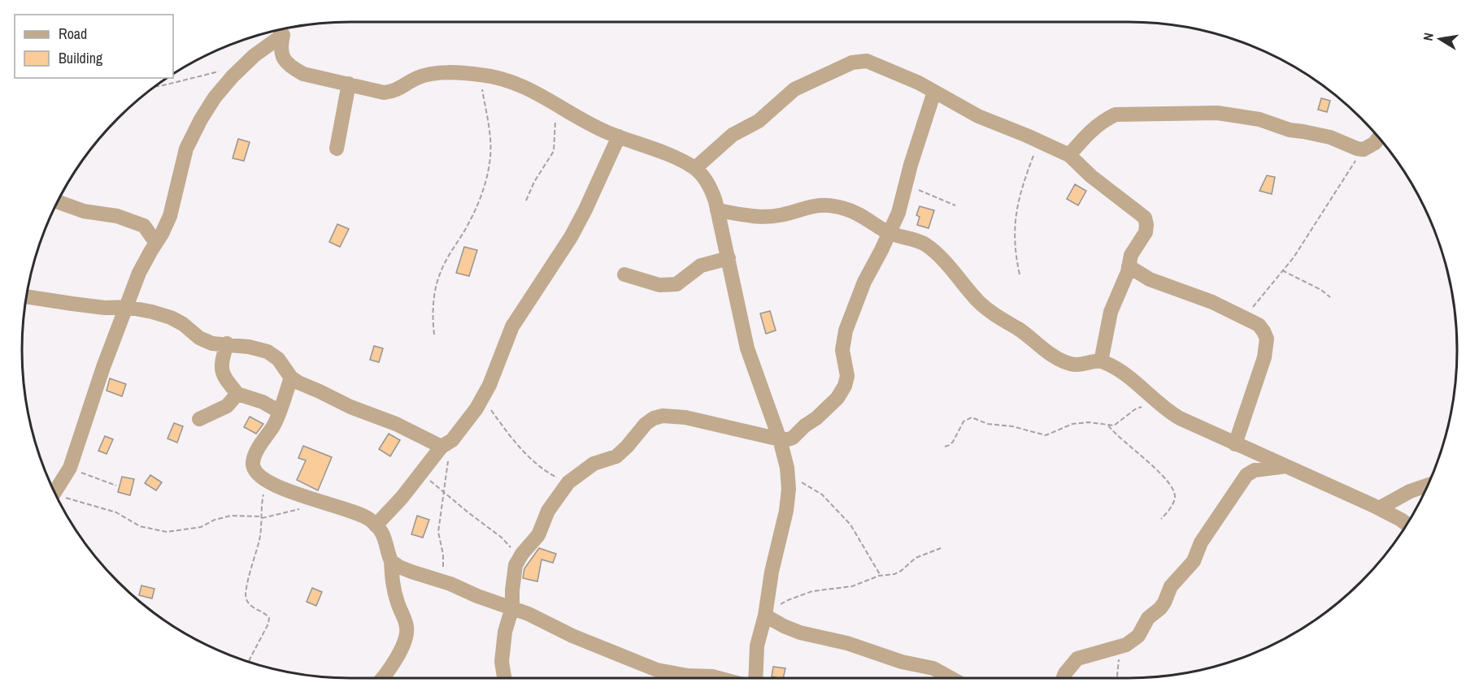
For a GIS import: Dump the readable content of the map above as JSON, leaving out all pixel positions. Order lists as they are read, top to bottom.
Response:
{
  "legend": ["Road", "Building"],
  "north": "left"
}
